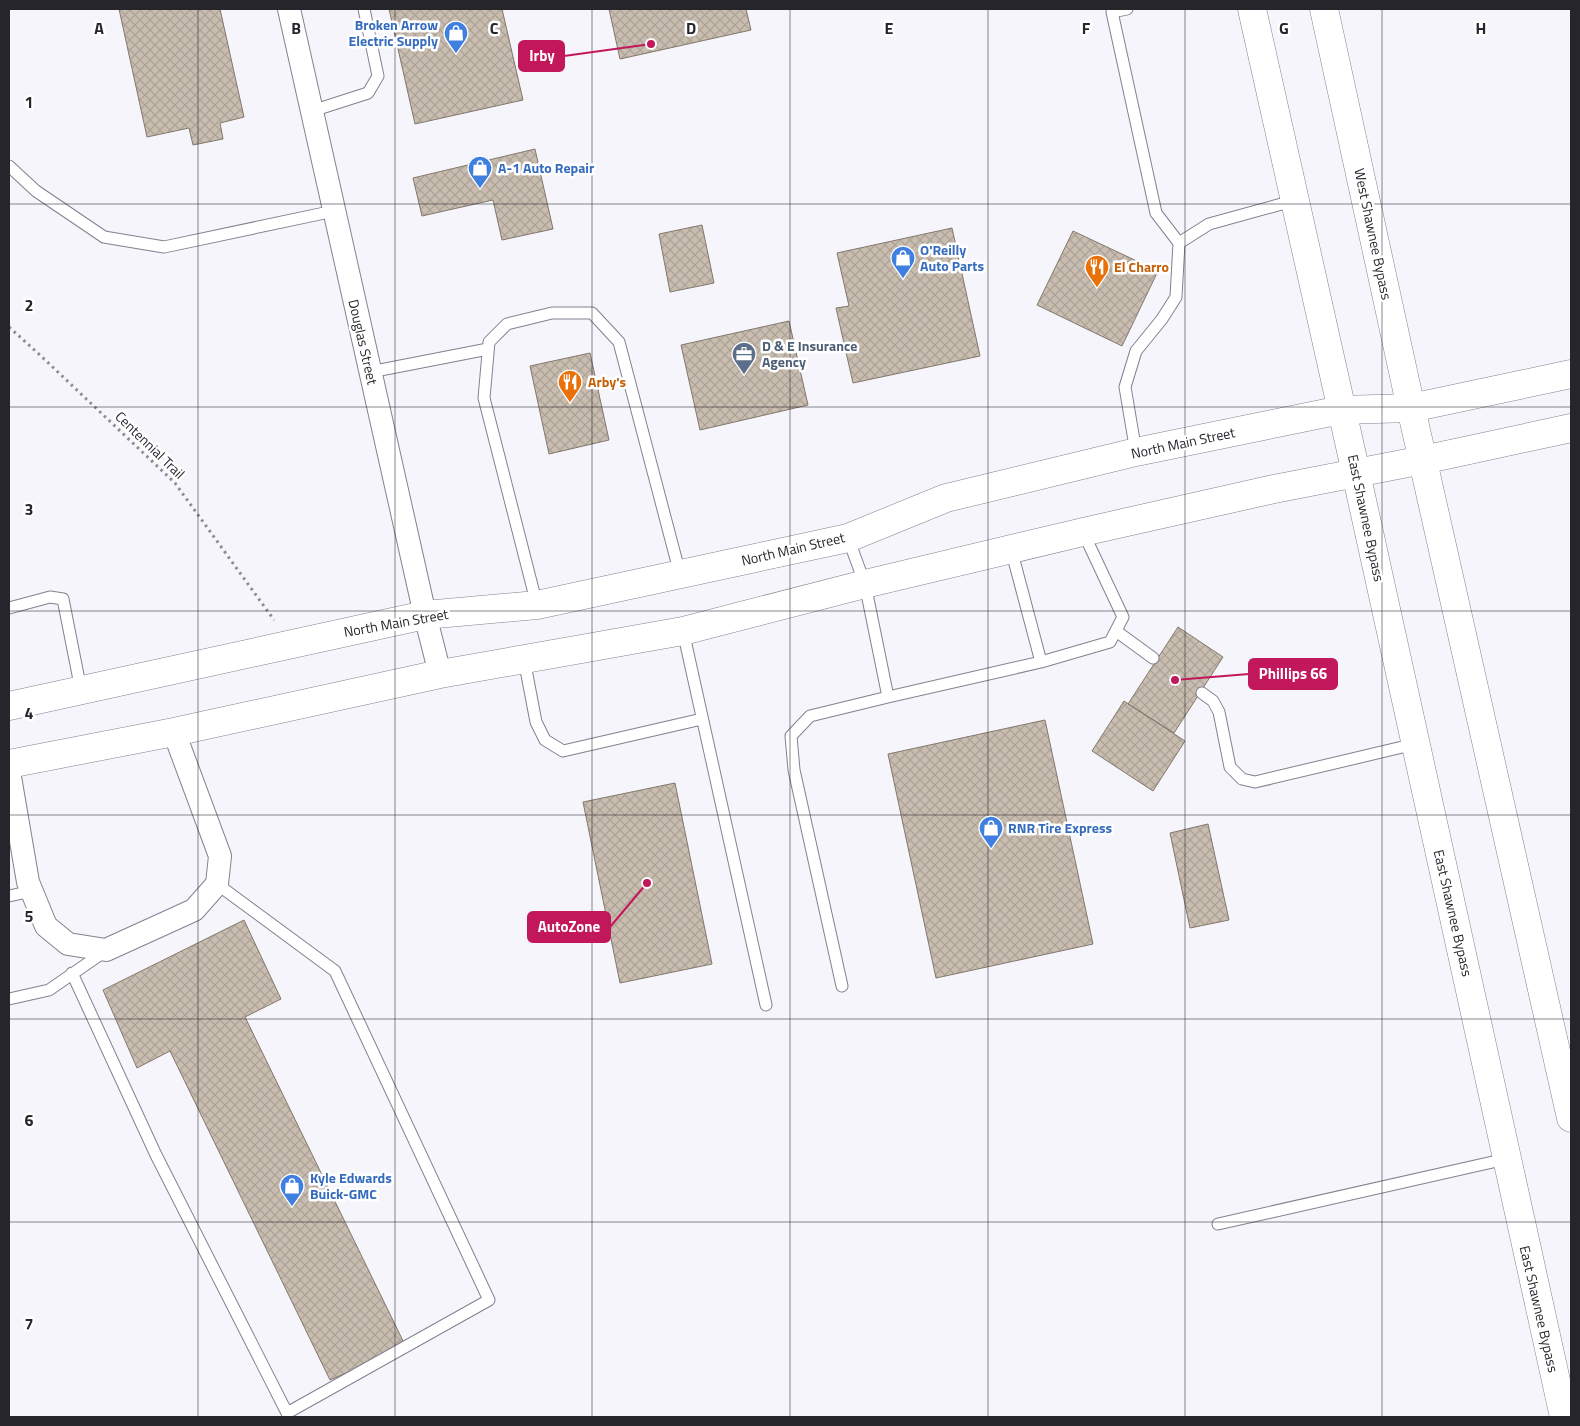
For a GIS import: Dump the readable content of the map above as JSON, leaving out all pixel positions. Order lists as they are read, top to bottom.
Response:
{
  "streets": {
    "main road": ["West Shawnee Bypass", "North Main Street", "East Shawnee Bypass"],
    "street": ["Douglas Street"],
    "path": ["Centennial Trail"]
  },
  "crossings": [
    ["West Shawnee Bypass", "North Main Street"],
    ["Douglas Street", "North Main Street"],
    ["North Main Street", "Centennial Trail"],
    ["North Main Street", "East Shawnee Bypass"]
  ],
  "places": {
    "other": ["Irby", "Phillips 66", "AutoZone"],
    "shop": [
      "Broken Arrow Electric Supply",
      "A-1 Auto Repair",
      "O'Reilly Auto Parts",
      "RNR Tire Express",
      "Kyle Edwards Buick-GMC"
    ],
    "restaurant": ["El Charro", "Arby's"],
    "office": ["D & E Insurance Agency"]
  },
  "grid": {
    "columns": [
      "A",
      "B",
      "C",
      "D",
      "E",
      "F",
      "G",
      "H"
    ],
    "rows": [
      "1",
      "2",
      "3",
      "4",
      "5",
      "6",
      "7"
    ]
  }
}
